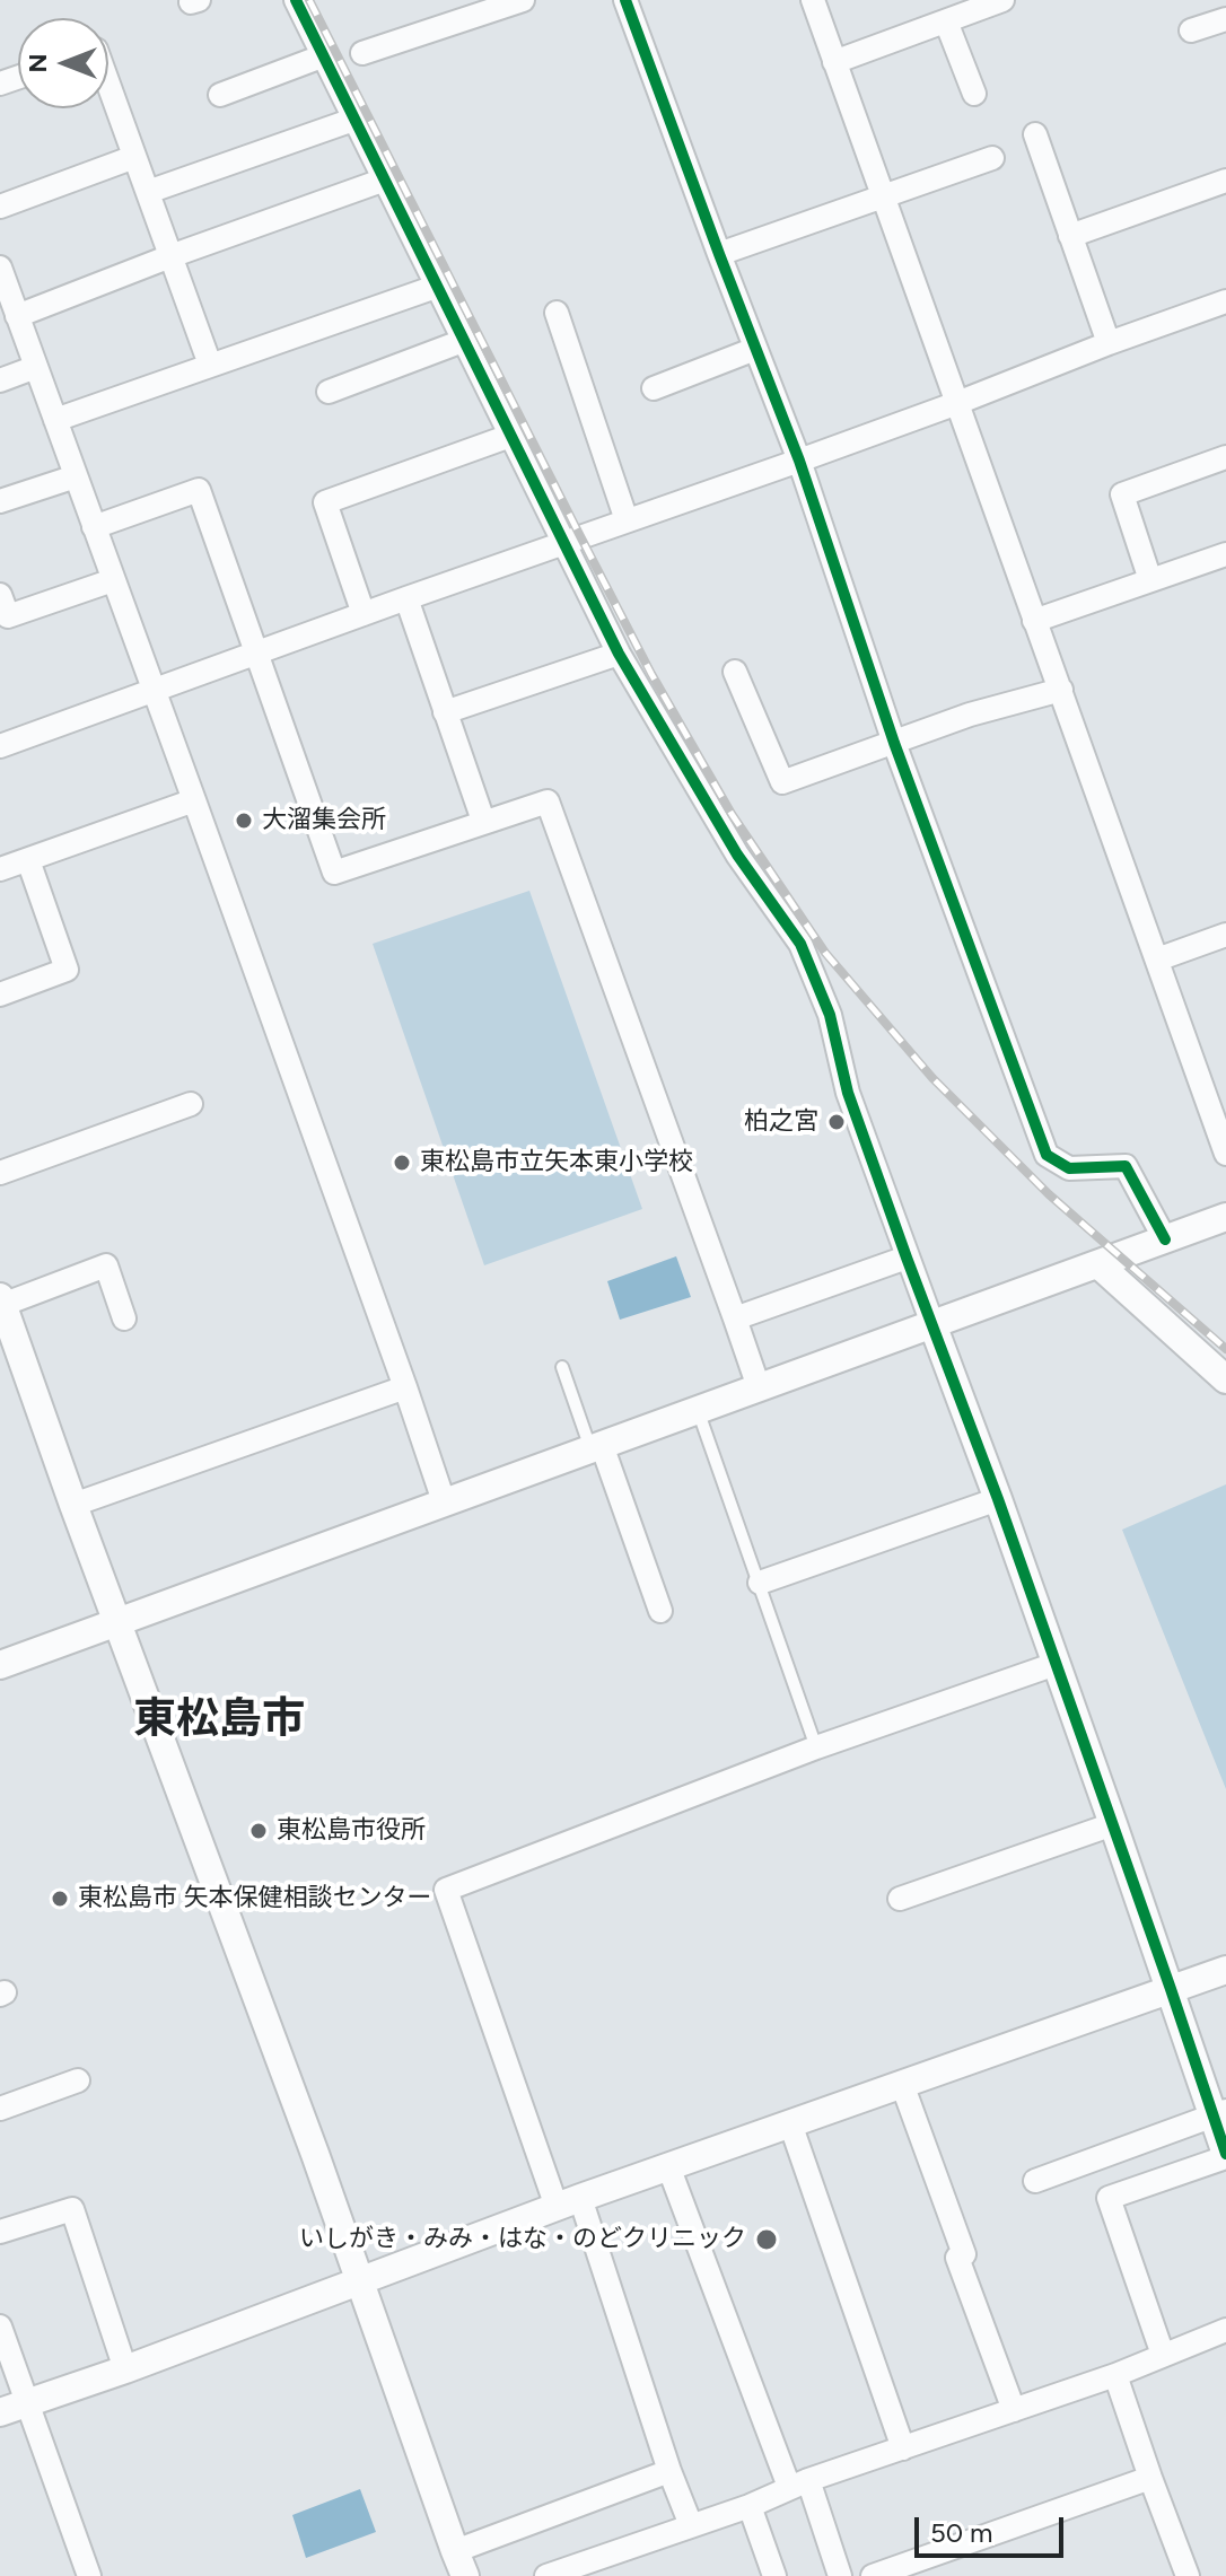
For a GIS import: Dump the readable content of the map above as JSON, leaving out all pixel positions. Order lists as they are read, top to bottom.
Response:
{
  "districts": ["東松島市"],
  "places": [
    "大溜集会所",
    "柏之宮",
    "東松島市立矢本東小学校",
    "東松島市役所",
    "東松島市 矢本保健相談センター",
    "いしがき・みみ・はな・のどクリニック"
  ],
  "scale_bar": "50 m",
  "north": "left"
}
